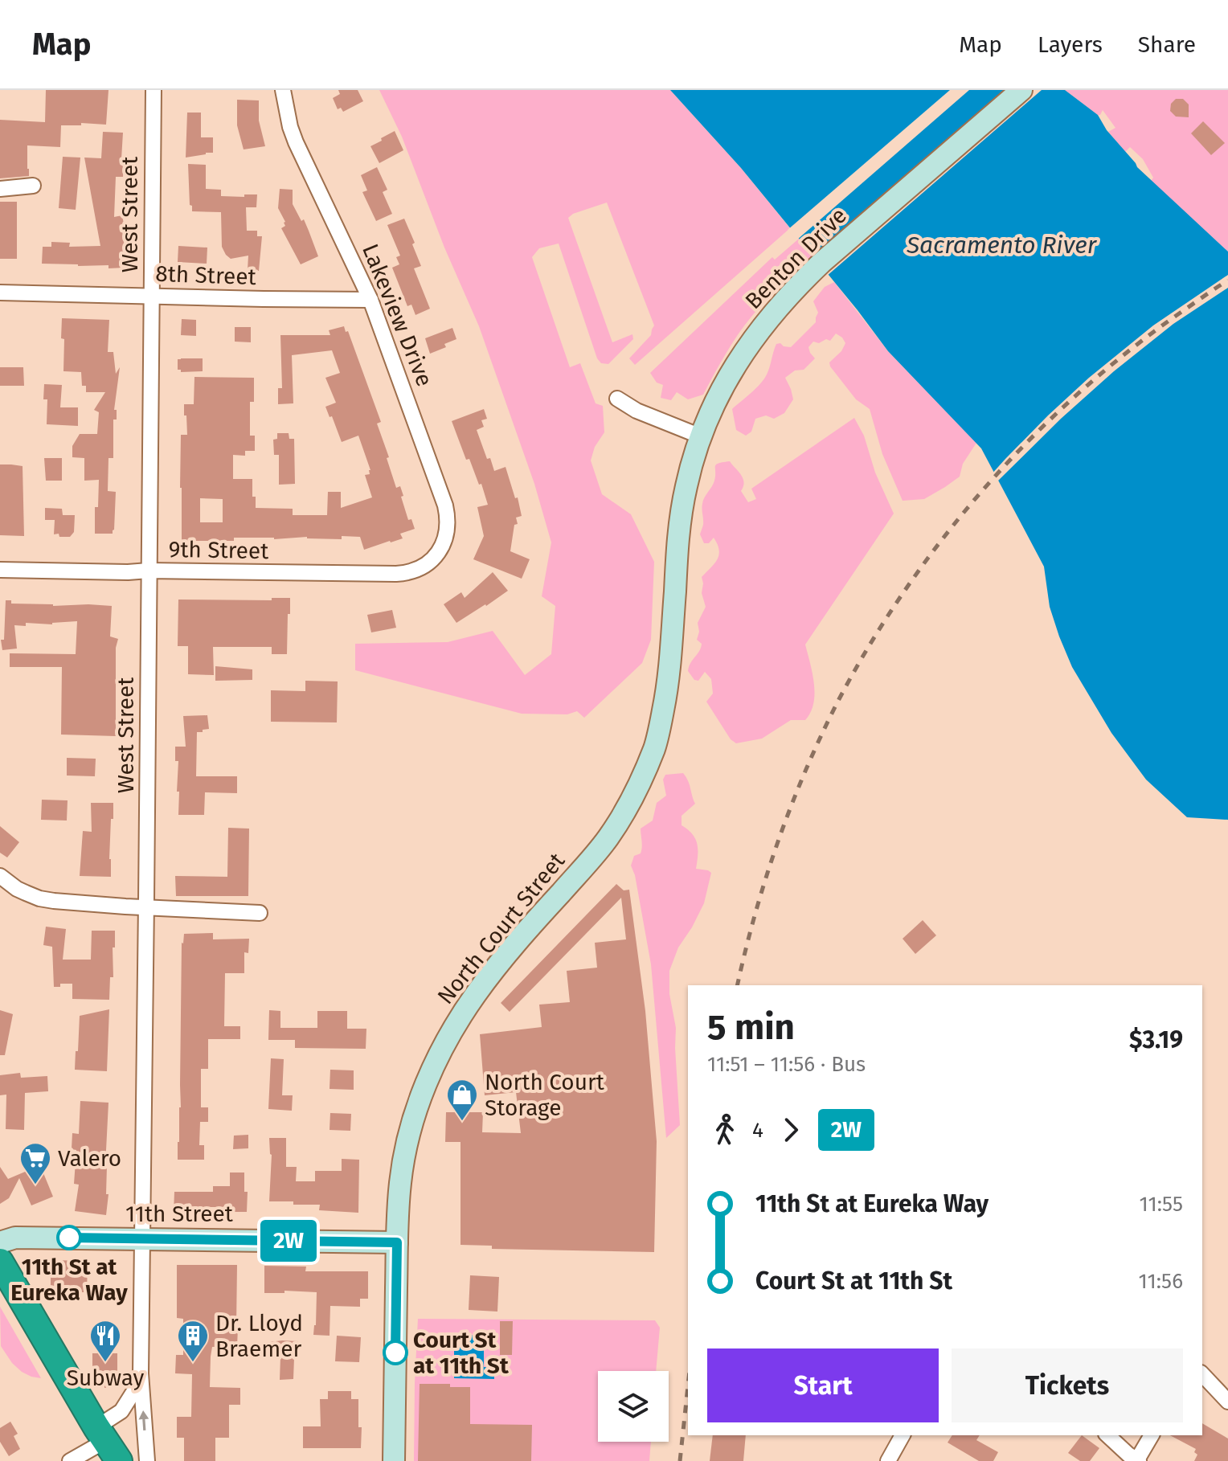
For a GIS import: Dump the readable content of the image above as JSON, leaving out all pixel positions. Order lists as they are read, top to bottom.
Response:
{
  "streets": {
    "street": [
      "West Street",
      "Benton Drive",
      "8th Street",
      "Lakeview Drive",
      "9th Street",
      "North Court Street",
      "11th Street"
    ]
  },
  "crossings": [
    ["West Street", "8th Street"],
    ["West Street", "9th Street"],
    ["West Street", "11th Street"],
    ["Benton Drive", "North Court Street"],
    ["8th Street", "Lakeview Drive"],
    ["Lakeview Drive", "9th Street"],
    ["North Court Street", "11th Street"]
  ],
  "water": ["Sacramento River"],
  "places": {
    "shop": ["North Court Storage"],
    "supermarket": ["Valero"],
    "other": ["11th St at Eureka Way", "Court St at 11th St"],
    "restaurant": ["Subway"],
    "building": ["Dr. Lloyd Braemer"]
  },
  "lines": ["bus line 2W"],
  "page": {
    "header": "Map",
    "nav": ["Map", "Layers", "Share"],
    "on_map": "2W",
    "heading": ["5 min", "11:51 – 11:56 · Bus", "$3.19"],
    "legs": ["4", "2W"],
    "list": [
      {
        "name": "11th St at Eureka Way",
        "value": "11:55"
      },
      {
        "name": "Court St at 11th St",
        "value": "11:56"
      }
    ],
    "buttons": ["Start", "Tickets"]
  }
}
